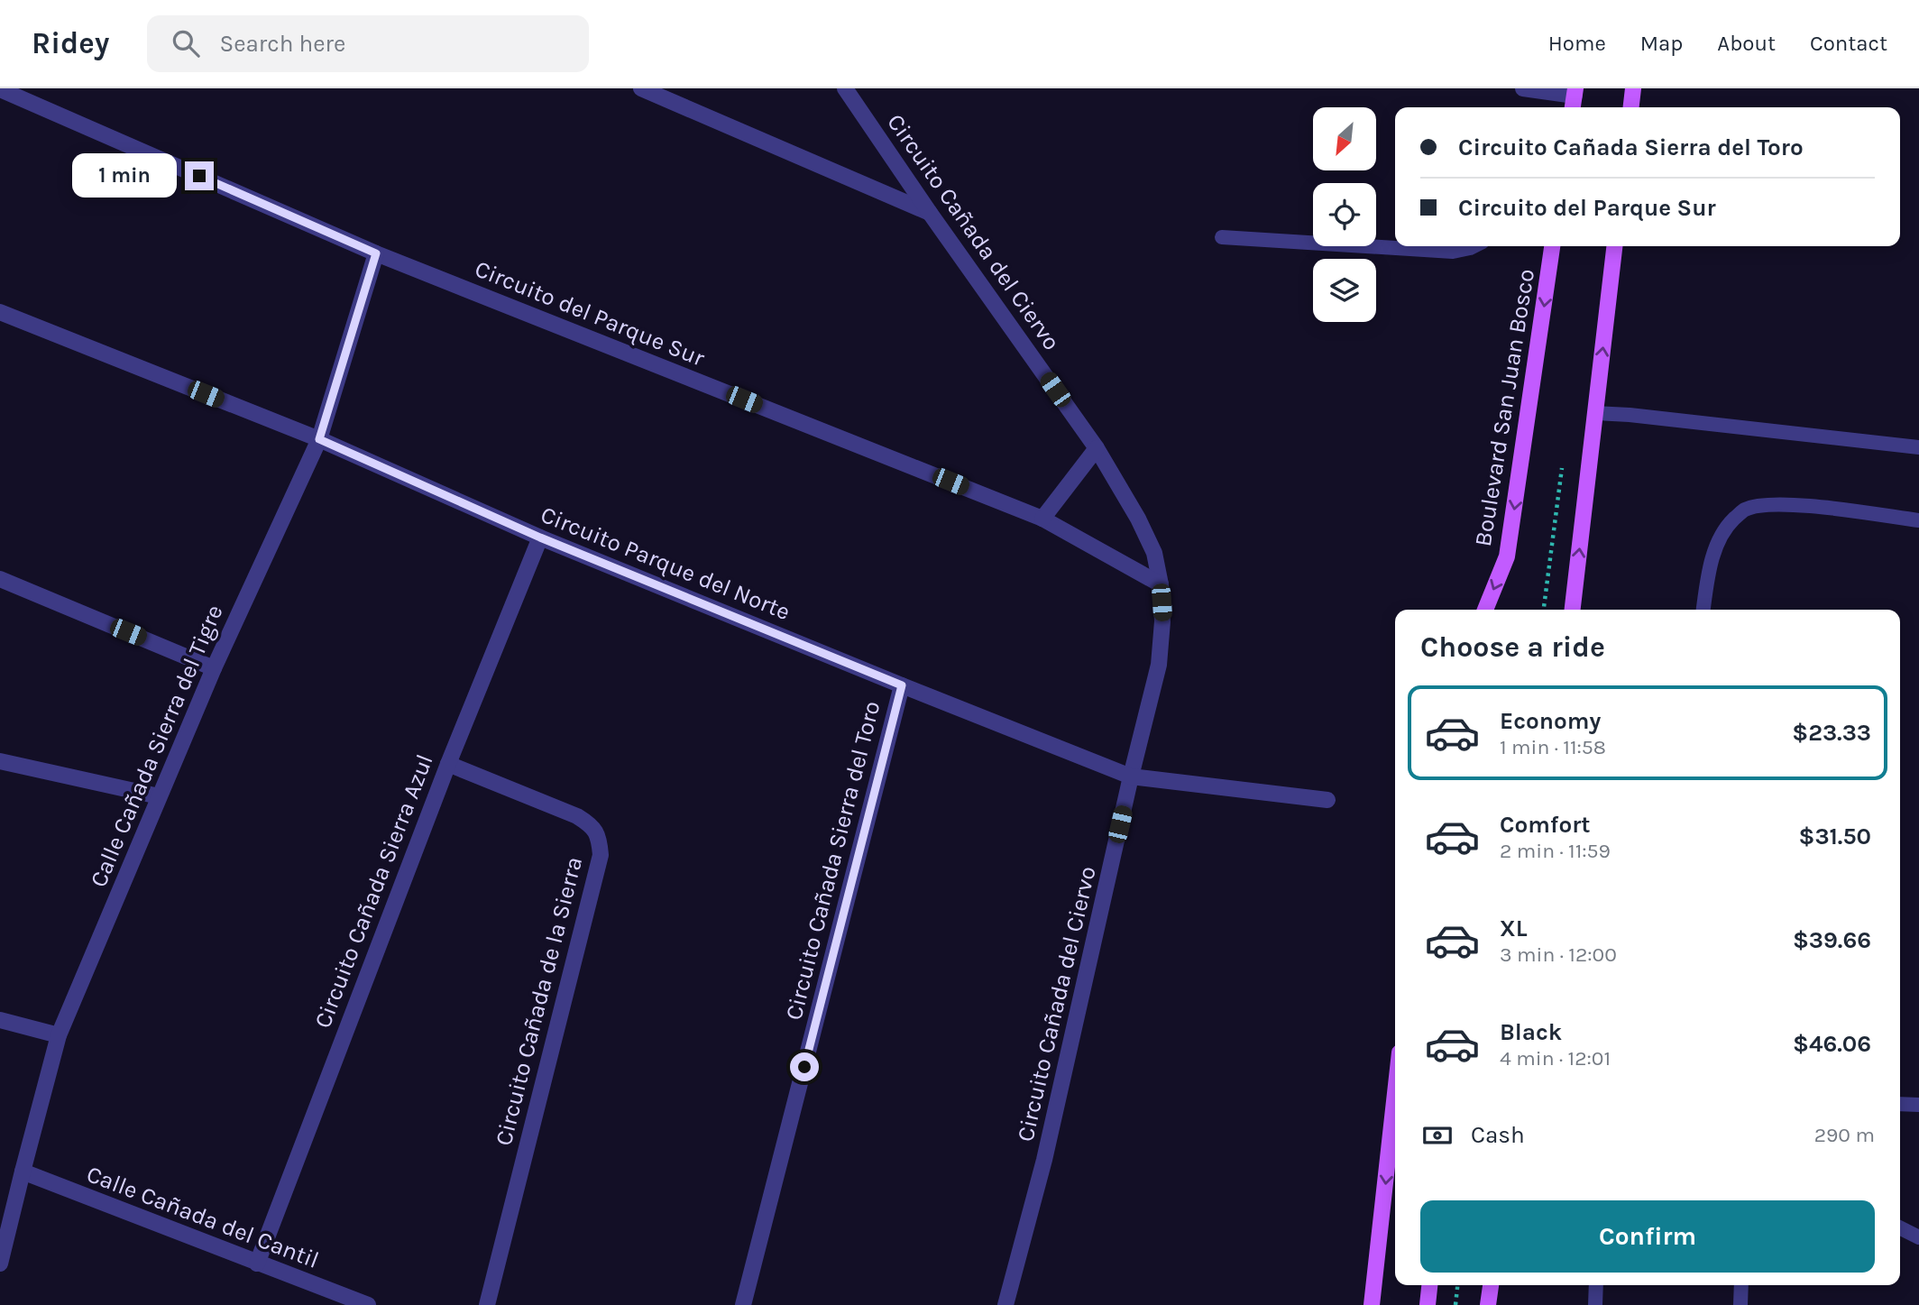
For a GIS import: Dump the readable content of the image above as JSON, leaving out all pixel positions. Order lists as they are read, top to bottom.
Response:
{
  "streets": {
    "main road": ["Boulevard San Juan Bosco"],
    "street": [
      "Circuito Cañada del Ciervo",
      "Circuito del Parque Sur",
      "Circuito Parque del Norte",
      "Calle Cañada Sierra del Tigre",
      "Circuito Cañada Sierra del Toro",
      "Circuito Cañada Sierra Azul",
      "Circuito Cañada de la Sierra",
      "Calle Cañada del Cantil"
    ]
  },
  "crossings": [
    ["Circuito Cañada del Ciervo", "Circuito del Parque Sur"],
    ["Circuito Cañada del Ciervo", "Circuito Parque del Norte"],
    ["Circuito del Parque Sur", "Calle Cañada Sierra del Tigre"],
    ["Circuito Parque del Norte", "Calle Cañada Sierra del Tigre"],
    ["Circuito Parque del Norte", "Circuito Cañada Sierra del Toro"],
    ["Circuito Parque del Norte", "Circuito Cañada Sierra Azul"],
    ["Calle Cañada Sierra del Tigre", "Calle Cañada del Cantil"],
    ["Circuito Cañada Sierra Azul", "Circuito Cañada de la Sierra"],
    ["Circuito Cañada Sierra Azul", "Calle Cañada del Cantil"]
  ],
  "north": "bottom left",
  "page": {
    "header": "Ridey",
    "search": "Search here",
    "nav": [
      "Home",
      "Map",
      "About",
      "Contact"
    ],
    "banner": ["Circuito Cañada Sierra del Toro", "Circuito del Parque Sur"],
    "bubble": "1 min",
    "heading": "Choose a ride",
    "list": [
      {
        "name": "Economy",
        "note": "1 min · 11:58",
        "value": "$23.33"
      },
      {
        "name": "Comfort",
        "note": "2 min · 11:59",
        "value": "$31.50"
      },
      {
        "name": "XL",
        "note": "3 min · 12:00",
        "value": "$39.66"
      },
      {
        "name": "Black",
        "note": "4 min · 12:01",
        "value": "$46.06"
      }
    ],
    "pay": ["Cash", "290 m"],
    "buttons": "Confirm"
  }
}
